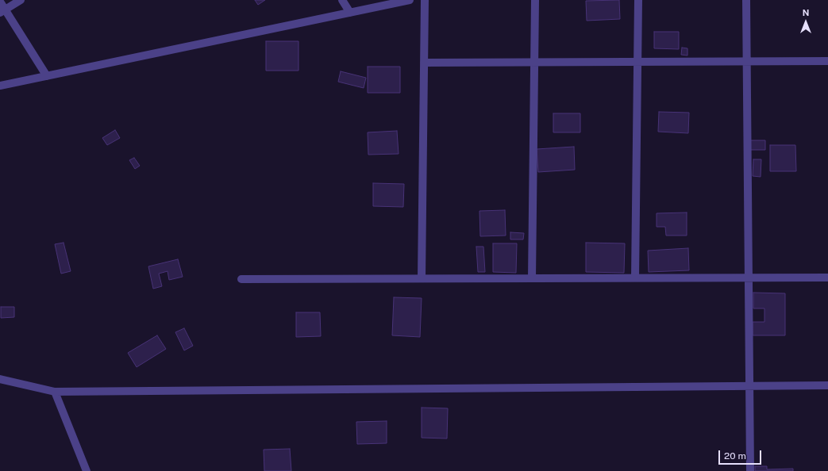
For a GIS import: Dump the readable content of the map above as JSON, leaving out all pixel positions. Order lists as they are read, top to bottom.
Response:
{
  "scale_bar": "20 m",
  "north": "top"
}
